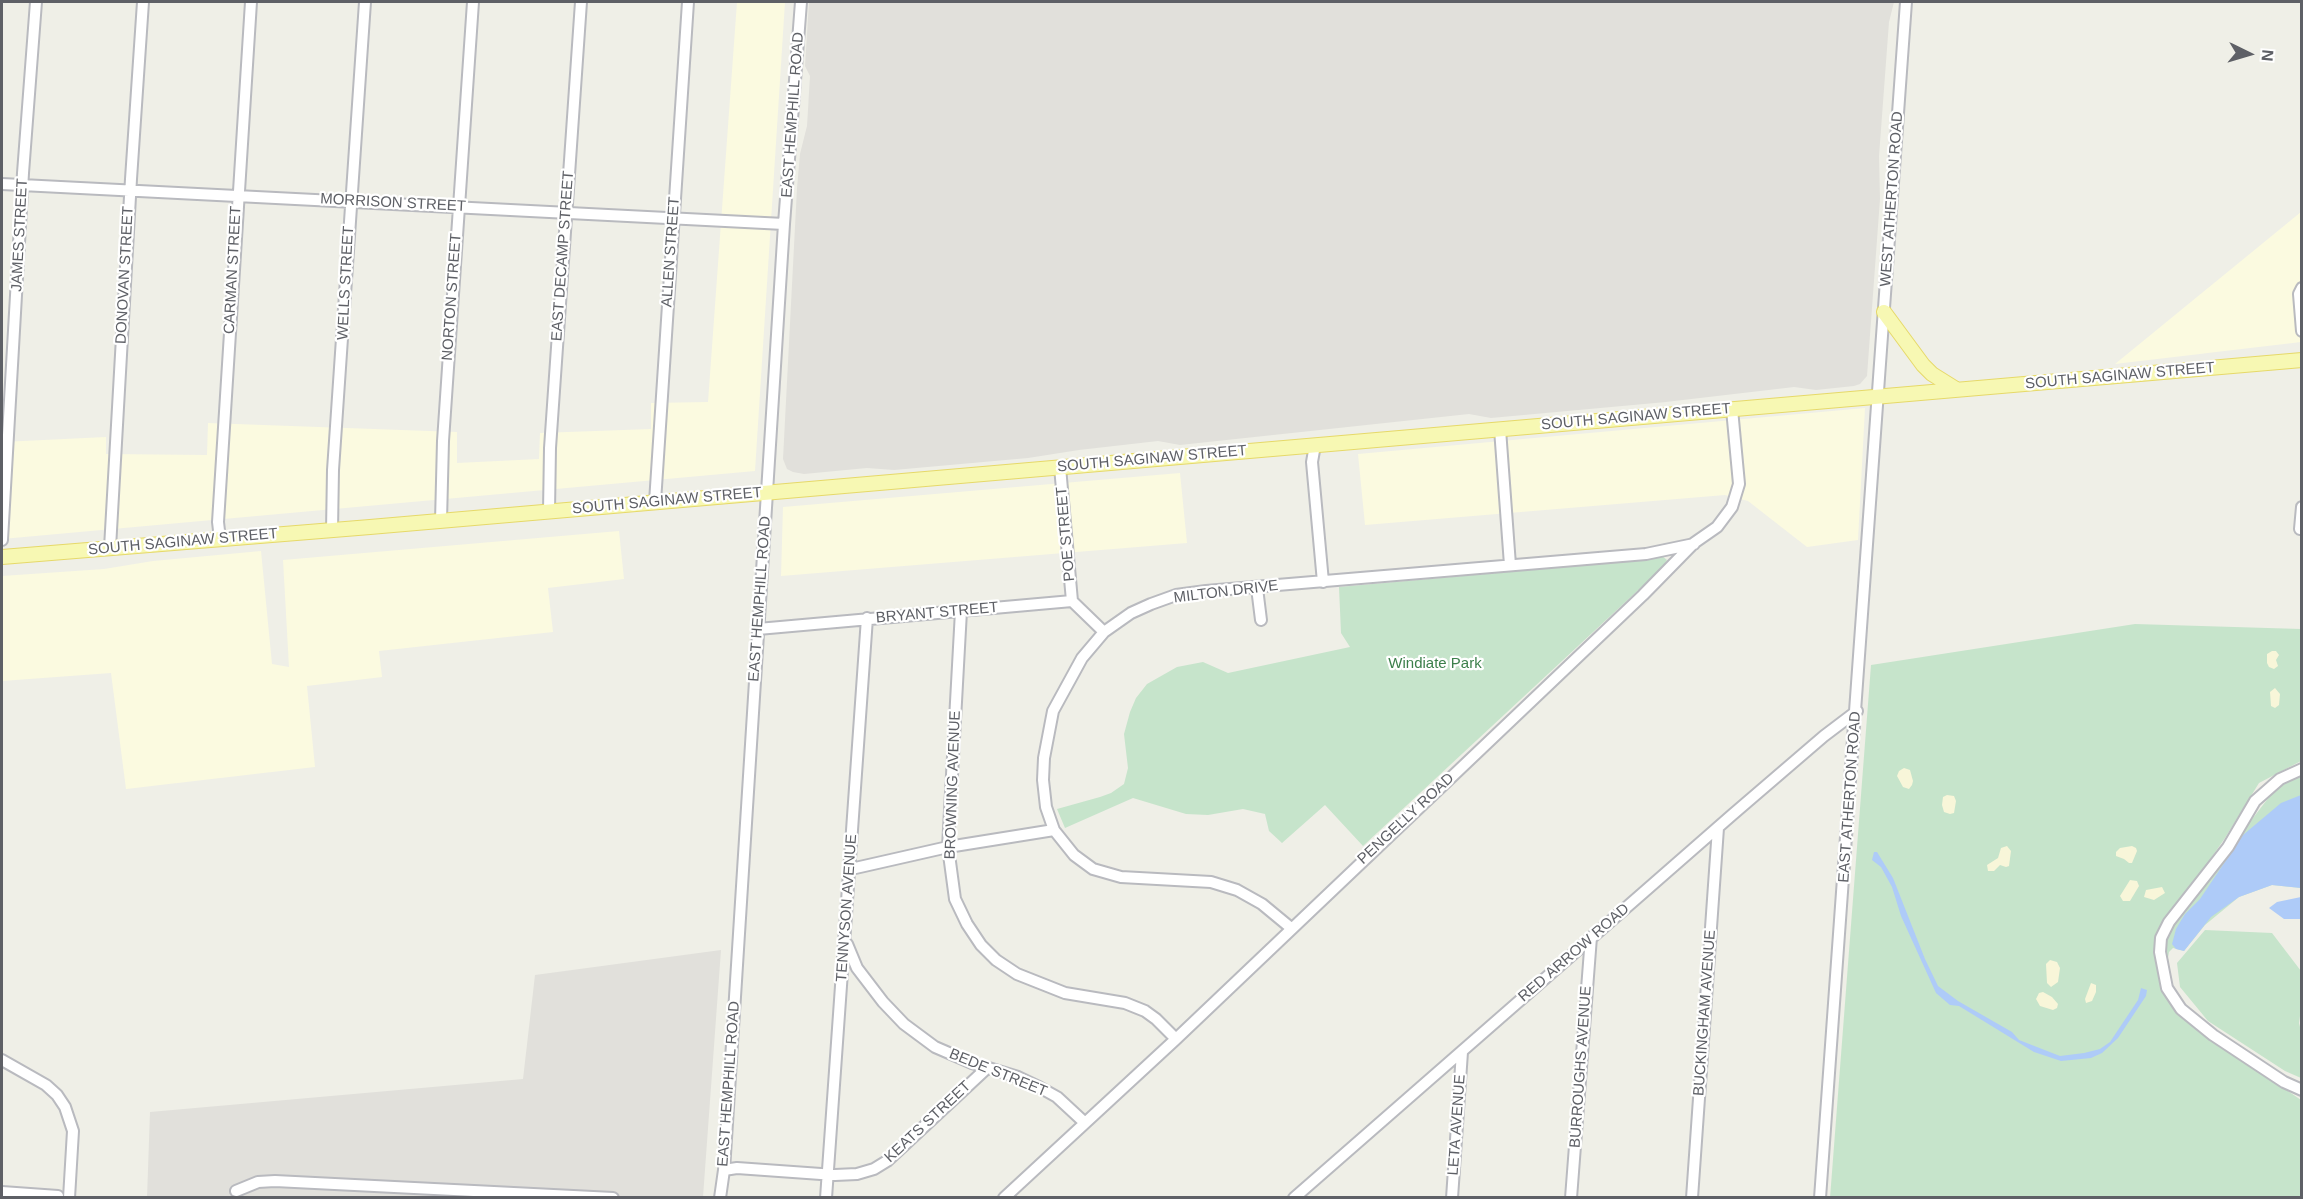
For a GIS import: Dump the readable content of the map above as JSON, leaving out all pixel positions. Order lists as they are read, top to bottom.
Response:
{
  "streets": {
    "main road": ["SOUTH SAGINAW STREET"],
    "street": [
      "EAST HEMPHILL ROAD",
      "WEST ATHERTON ROAD",
      "MORRISON STREET",
      "JAMES STREET",
      "ALLEN STREET",
      "EAST DECAMP STREET",
      "CARMAN STREET",
      "DONOVAN STREET",
      "WELLS STREET",
      "NORTON STREET",
      "POE STREET",
      "MILTON DRIVE",
      "BRYANT STREET",
      "BROWNING AVENUE",
      "EAST ATHERTON ROAD",
      "PENGELLY ROAD",
      "TENNYSON AVENUE",
      "RED ARROW ROAD",
      "BUCKINGHAM AVENUE",
      "BURROUGHS AVENUE",
      "BEDE STREET",
      "KEATS STREET",
      "LETA AVENUE"
    ]
  },
  "crossings": [
    ["EAST HEMPHILL ROAD", "MORRISON STREET"],
    ["EAST HEMPHILL ROAD", "SOUTH SAGINAW STREET"],
    ["EAST HEMPHILL ROAD", "BRYANT STREET"],
    ["EAST HEMPHILL ROAD", "KEATS STREET"],
    ["WEST ATHERTON ROAD", "SOUTH SAGINAW STREET"],
    ["WEST ATHERTON ROAD", "EAST ATHERTON ROAD"],
    ["MORRISON STREET", "JAMES STREET"],
    ["MORRISON STREET", "ALLEN STREET"],
    ["MORRISON STREET", "EAST DECAMP STREET"],
    ["MORRISON STREET", "CARMAN STREET"],
    ["MORRISON STREET", "DONOVAN STREET"],
    ["MORRISON STREET", "WELLS STREET"],
    ["MORRISON STREET", "NORTON STREET"],
    ["ALLEN STREET", "SOUTH SAGINAW STREET"],
    ["EAST DECAMP STREET", "SOUTH SAGINAW STREET"],
    ["CARMAN STREET", "SOUTH SAGINAW STREET"],
    ["DONOVAN STREET", "SOUTH SAGINAW STREET"],
    ["WELLS STREET", "SOUTH SAGINAW STREET"],
    ["NORTON STREET", "SOUTH SAGINAW STREET"],
    ["SOUTH SAGINAW STREET", "POE STREET"],
    ["SOUTH SAGINAW STREET", "EAST ATHERTON ROAD"],
    ["SOUTH SAGINAW STREET", "PENGELLY ROAD"],
    ["POE STREET", "BRYANT STREET"],
    ["MILTON DRIVE", "PENGELLY ROAD"],
    ["BRYANT STREET", "BROWNING AVENUE"],
    ["BRYANT STREET", "TENNYSON AVENUE"],
    ["BROWNING AVENUE", "PENGELLY ROAD"],
    ["EAST ATHERTON ROAD", "RED ARROW ROAD"],
    ["PENGELLY ROAD", "BEDE STREET"],
    ["TENNYSON AVENUE", "BEDE STREET"],
    ["TENNYSON AVENUE", "KEATS STREET"],
    ["RED ARROW ROAD", "BUCKINGHAM AVENUE"],
    ["RED ARROW ROAD", "BURROUGHS AVENUE"],
    ["RED ARROW ROAD", "LETA AVENUE"],
    ["BEDE STREET", "KEATS STREET"]
  ],
  "parks": ["Windiate Park"],
  "north": "right"
}
